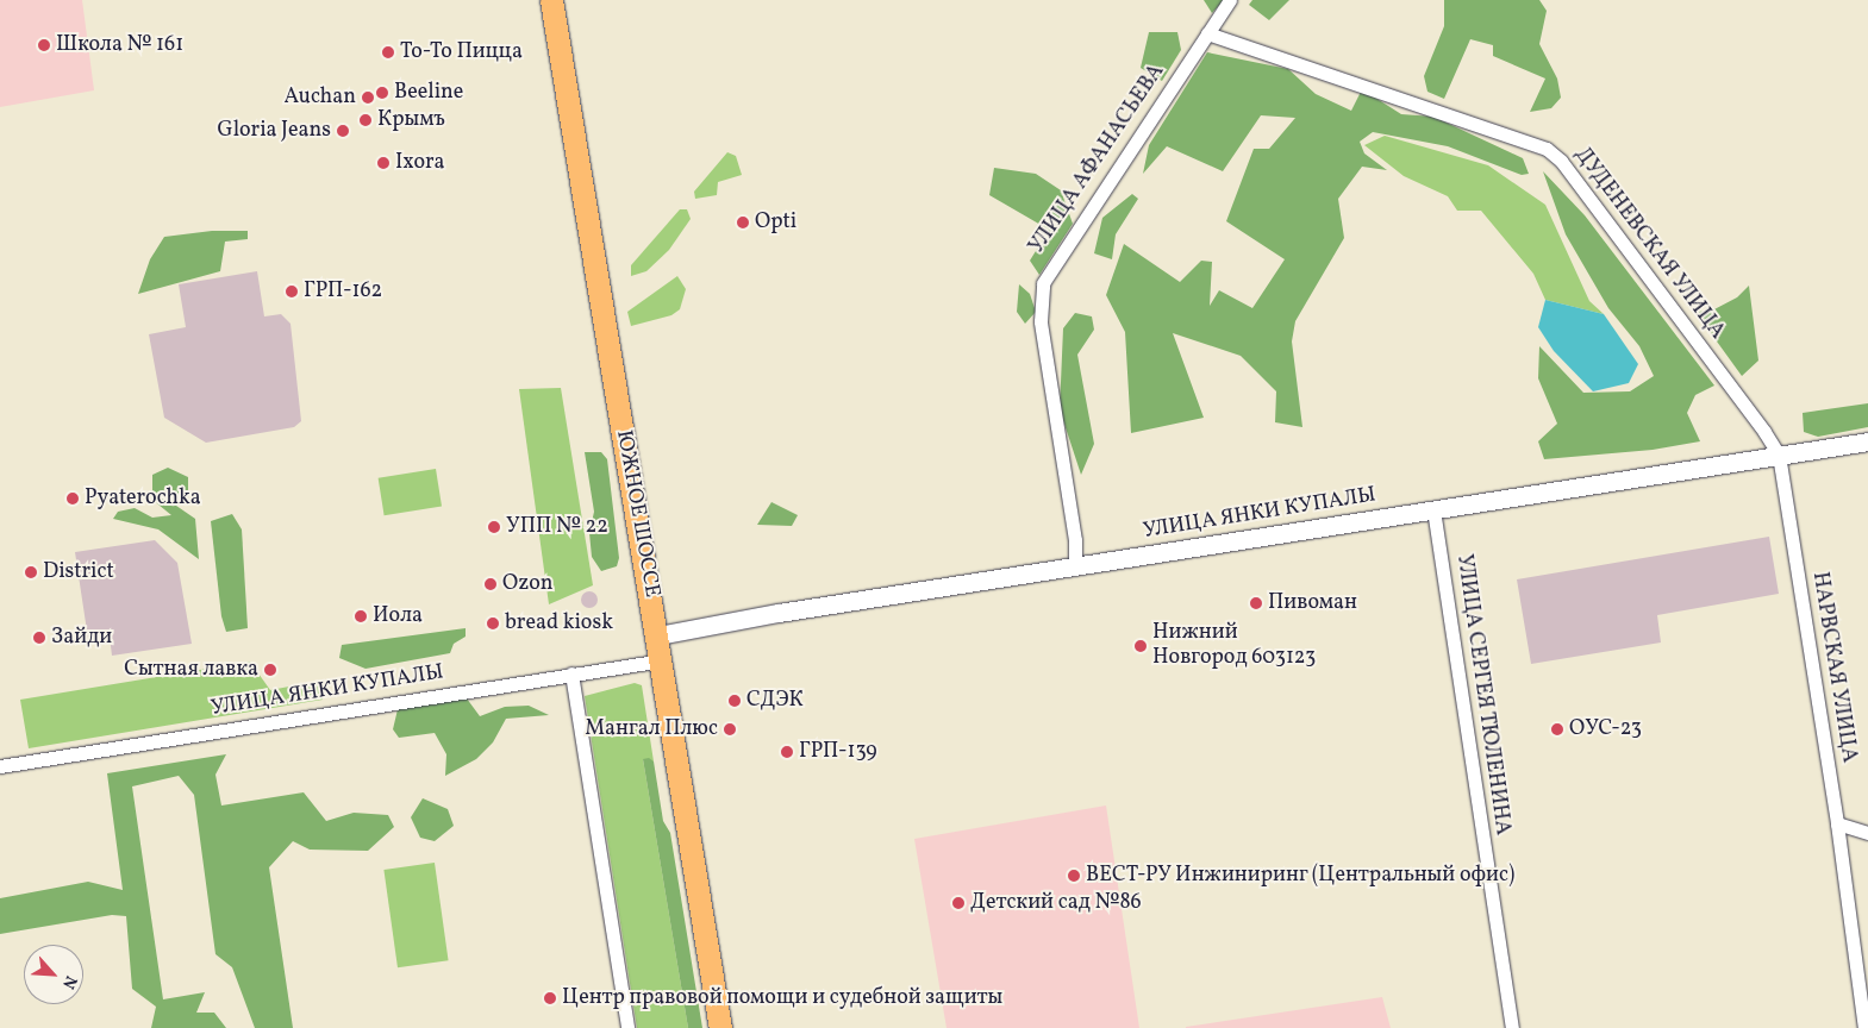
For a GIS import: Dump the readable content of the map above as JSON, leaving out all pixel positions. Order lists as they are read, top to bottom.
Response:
{
  "streets": {
    "main road": ["ЮЖНОЕ ШОССЕ"],
    "street": [
      "УЛИЦА АФАНАСЬЕВА",
      "ДУДЕНЕВСКАЯ УЛИЦА",
      "УЛИЦА ЯНКИ КУПАЛЫ",
      "НАРВСКАЯ УЛИЦА",
      "УЛИЦА СЕРГЕЯ ТЮЛЕНИНА"
    ]
  },
  "crossings": [
    ["УЛИЦА АФАНАСЬЕВА", "ДУДЕНЕВСКАЯ УЛИЦА"],
    ["УЛИЦА АФАНАСЬЕВА", "УЛИЦА ЯНКИ КУПАЛЫ"],
    ["ДУДЕНЕВСКАЯ УЛИЦА", "УЛИЦА ЯНКИ КУПАЛЫ"],
    ["ДУДЕНЕВСКАЯ УЛИЦА", "НАРВСКАЯ УЛИЦА"],
    ["ЮЖНОЕ ШОССЕ", "УЛИЦА ЯНКИ КУПАЛЫ"],
    ["УЛИЦА ЯНКИ КУПАЛЫ", "НАРВСКАЯ УЛИЦА"],
    ["УЛИЦА ЯНКИ КУПАЛЫ", "УЛИЦА СЕРГЕЯ ТЮЛЕНИНА"]
  ],
  "places": [
    "Школа № 161",
    "То-То Пицца",
    "Beeline",
    "Auchan",
    "Крымъ",
    "Gloria Jeans",
    "Ixora",
    "Opti",
    "ГРП-162",
    "Pyaterochka",
    "УПП № 22",
    "District",
    "Ozon",
    "Пивоман",
    "Иола",
    "bread kiosk",
    "Зайди",
    "Нижний Новгород 603123",
    "Сытная лавка",
    "СДЭК",
    "Мангал Плюс",
    "ОУС-23",
    "ГРП-139",
    "ВЕСТ-РУ Инжиниринг (Центральный офис)",
    "Детский сад №86",
    "Центр правовой помощи и судебной защиты"
  ],
  "north": "bottom right"
}
